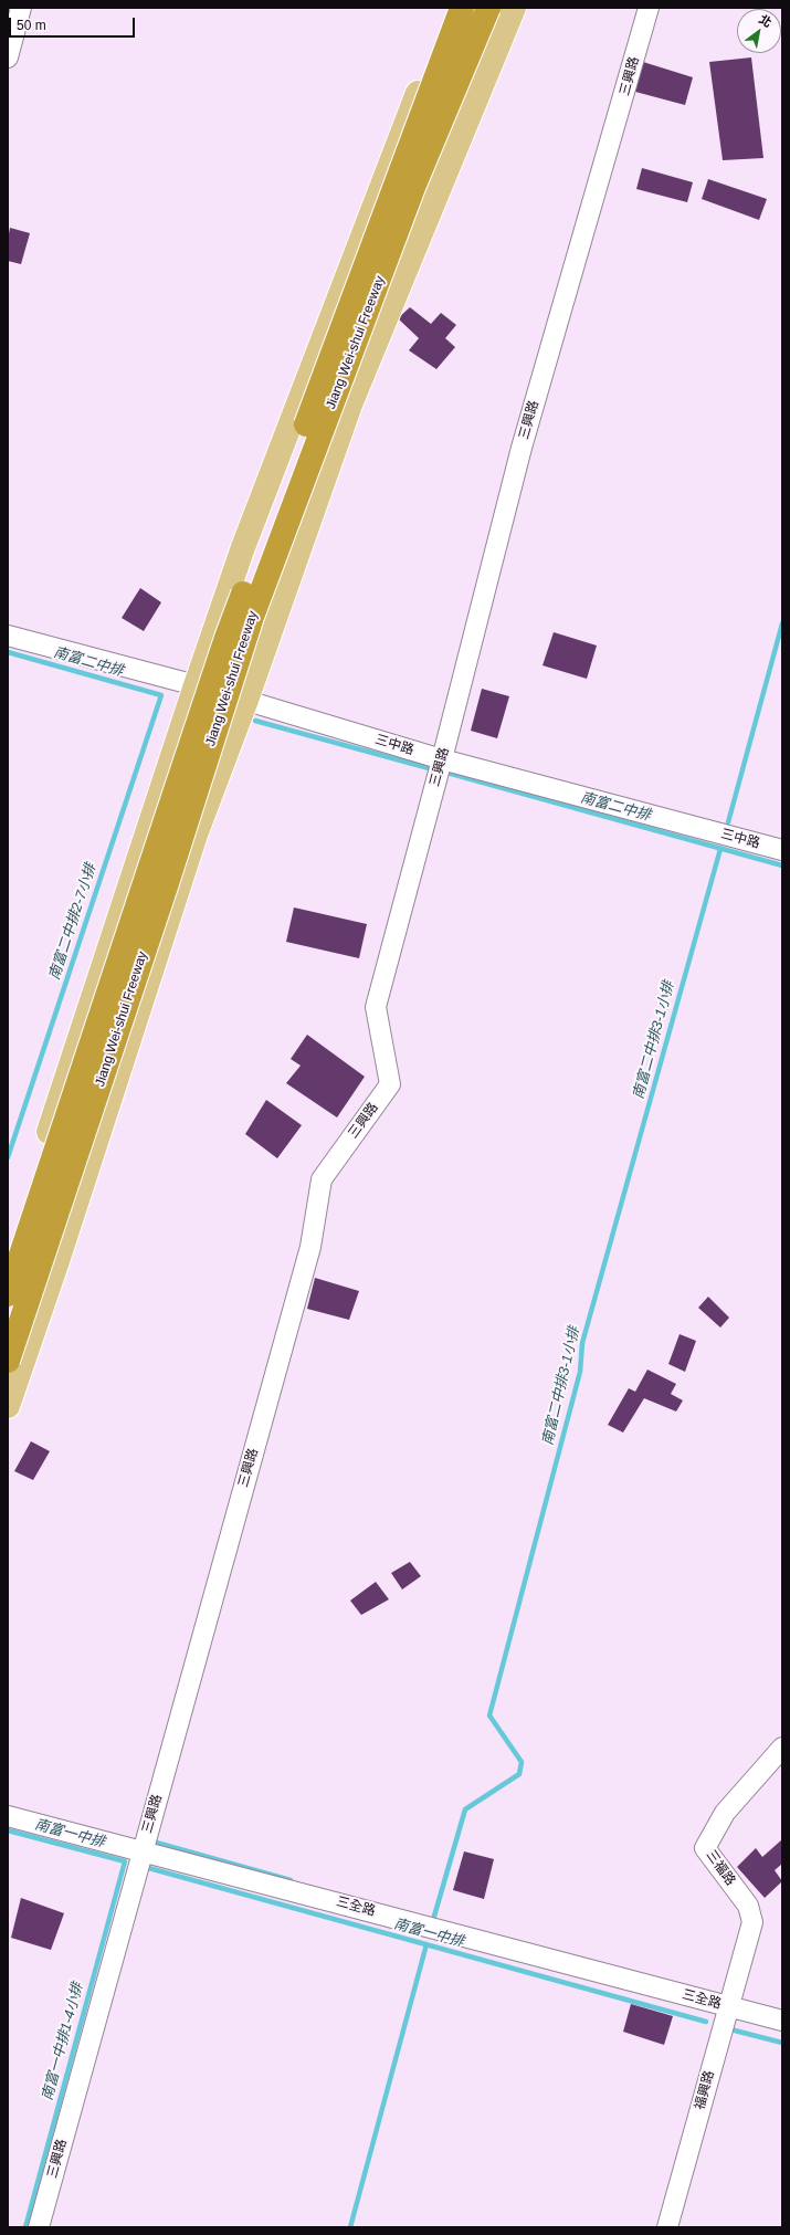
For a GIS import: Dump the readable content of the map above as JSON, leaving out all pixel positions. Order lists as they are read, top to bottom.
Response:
{
  "streets": {
    "highway": ["Jiang Wei-shui Freeway"],
    "street": [
      "三興路",
      "三中路",
      "三福路",
      "三全路",
      "福興路"
    ]
  },
  "crossings": [
    ["三興路", "三中路"],
    ["三興路", "三全路"],
    ["三福路", "三全路"],
    ["三福路", "福興路"],
    ["三全路", "福興路"]
  ],
  "water": [
    "南富二中排",
    "南富二中排2-7小排",
    "南富二中排3-1小排",
    "南富一中排",
    "南富一中排1-4小排"
  ],
  "scale_bar": "50 m",
  "north": "top right"
}
